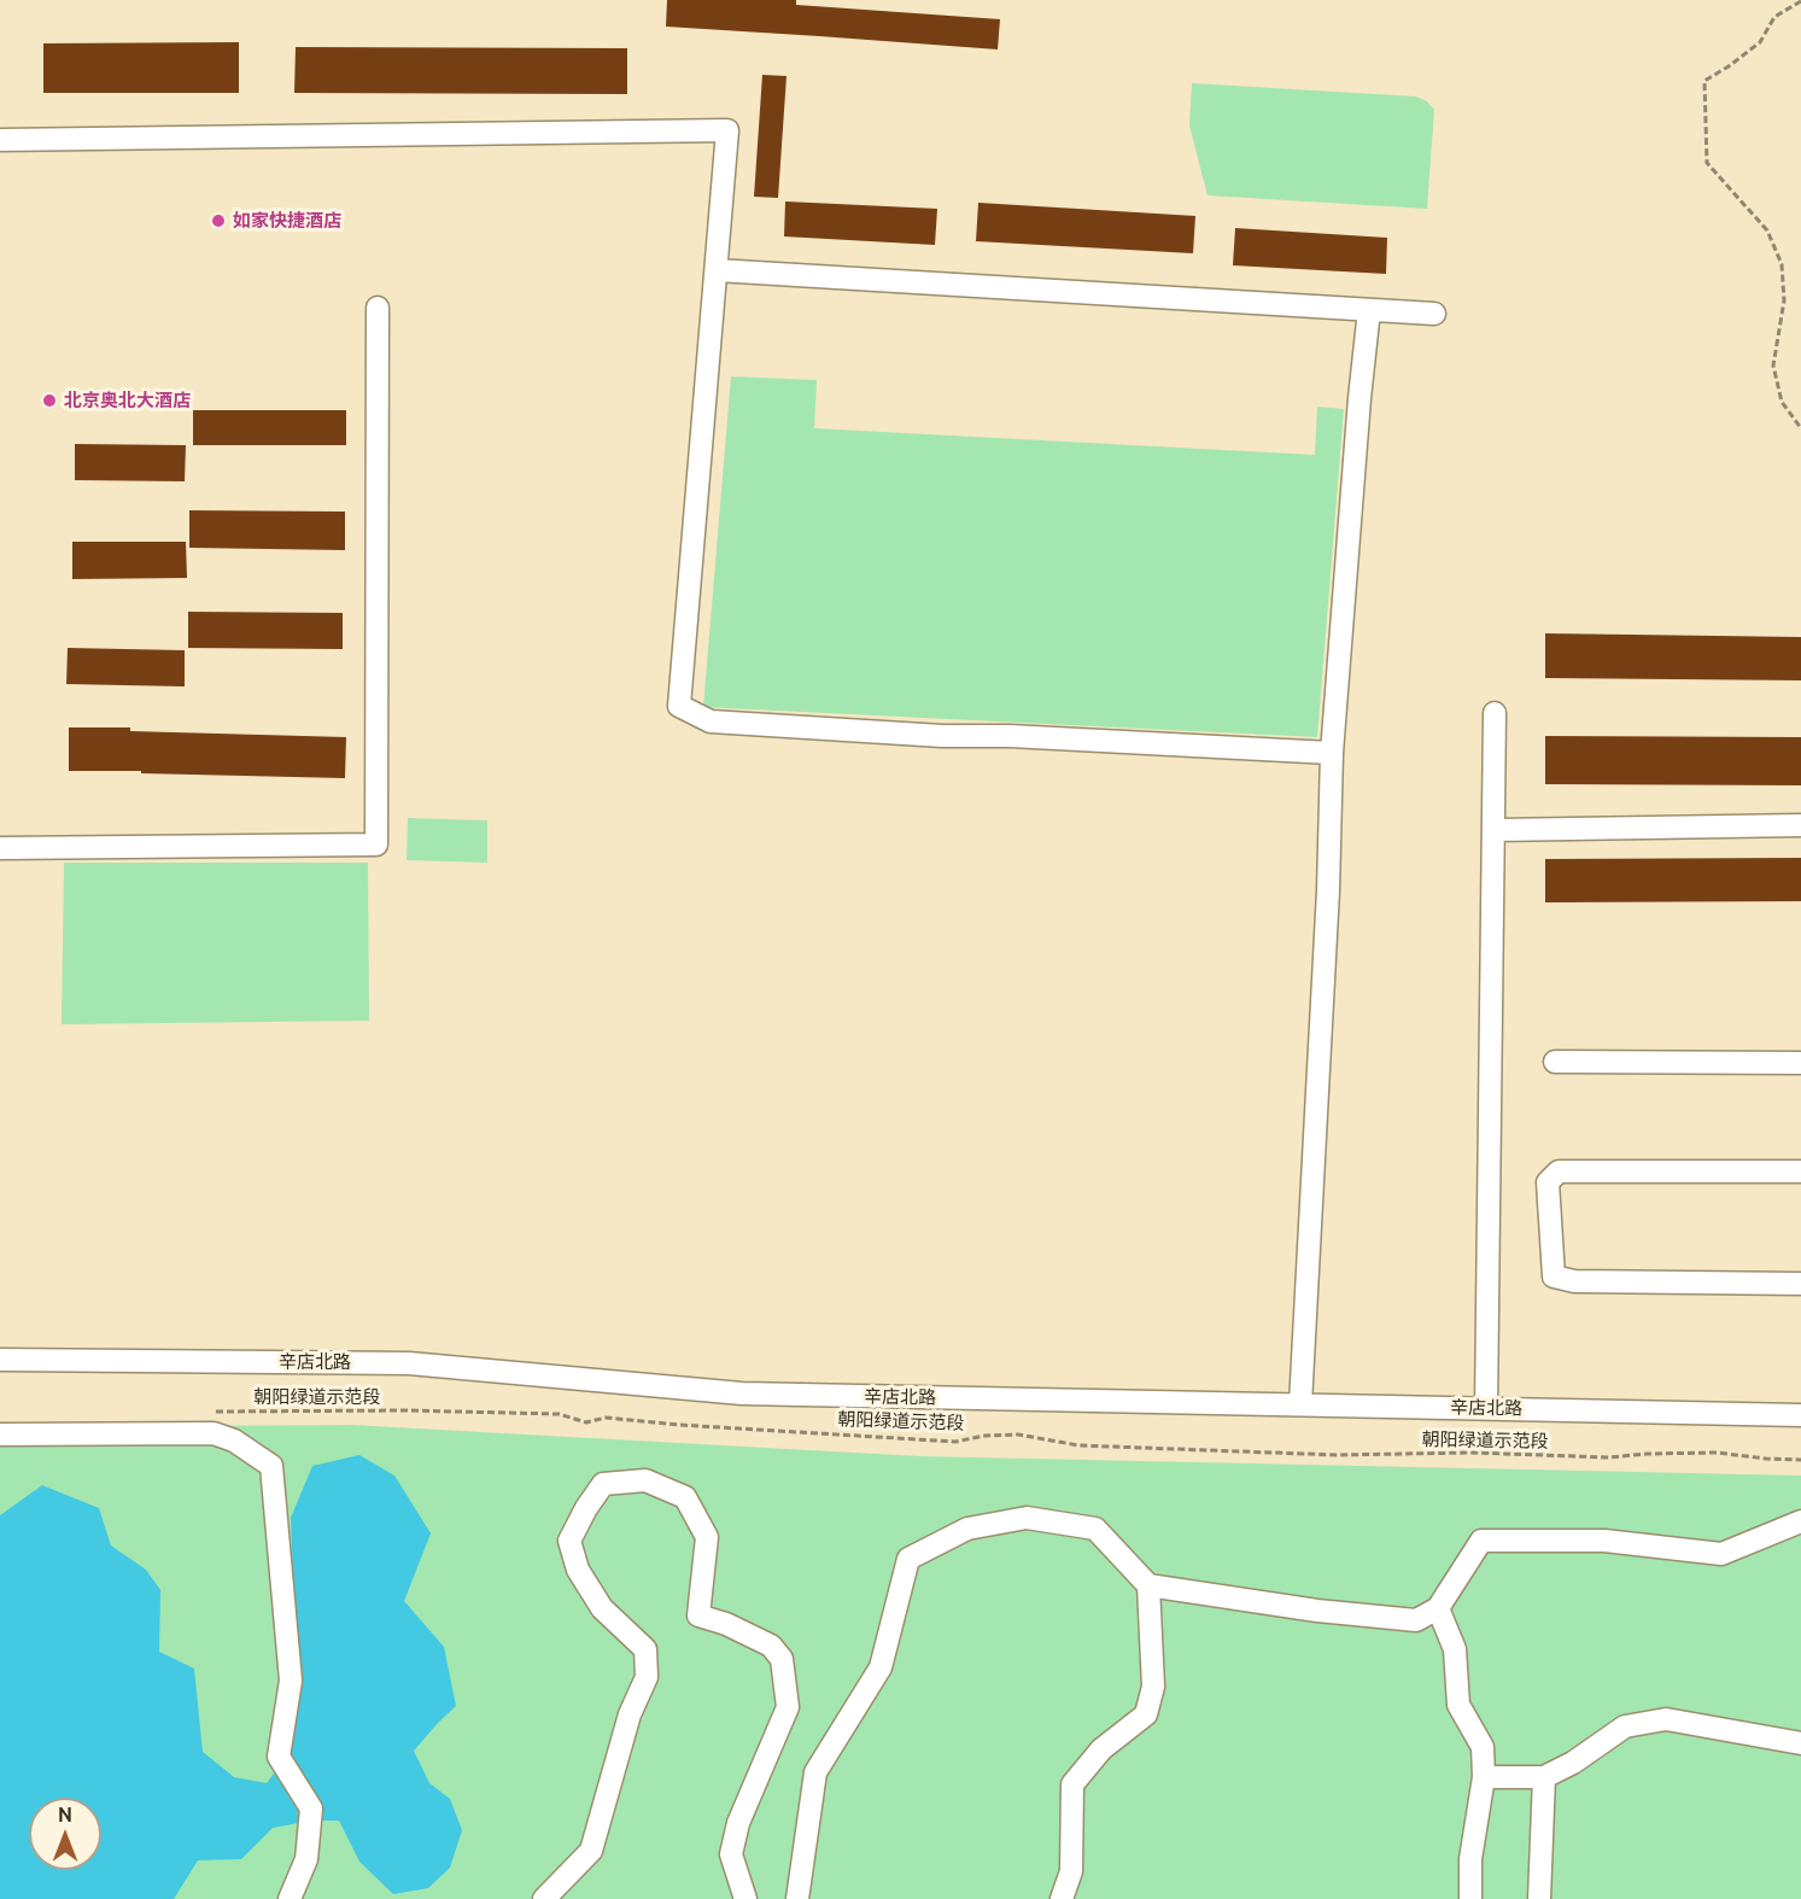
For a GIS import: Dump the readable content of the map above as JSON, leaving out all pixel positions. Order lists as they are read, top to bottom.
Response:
{
  "streets": {
    "street": ["辛店北路"],
    "path": ["朝阳绿道示范段"]
  },
  "places": ["如家快捷酒店", "北京奥北大酒店"],
  "north": "top"
}
